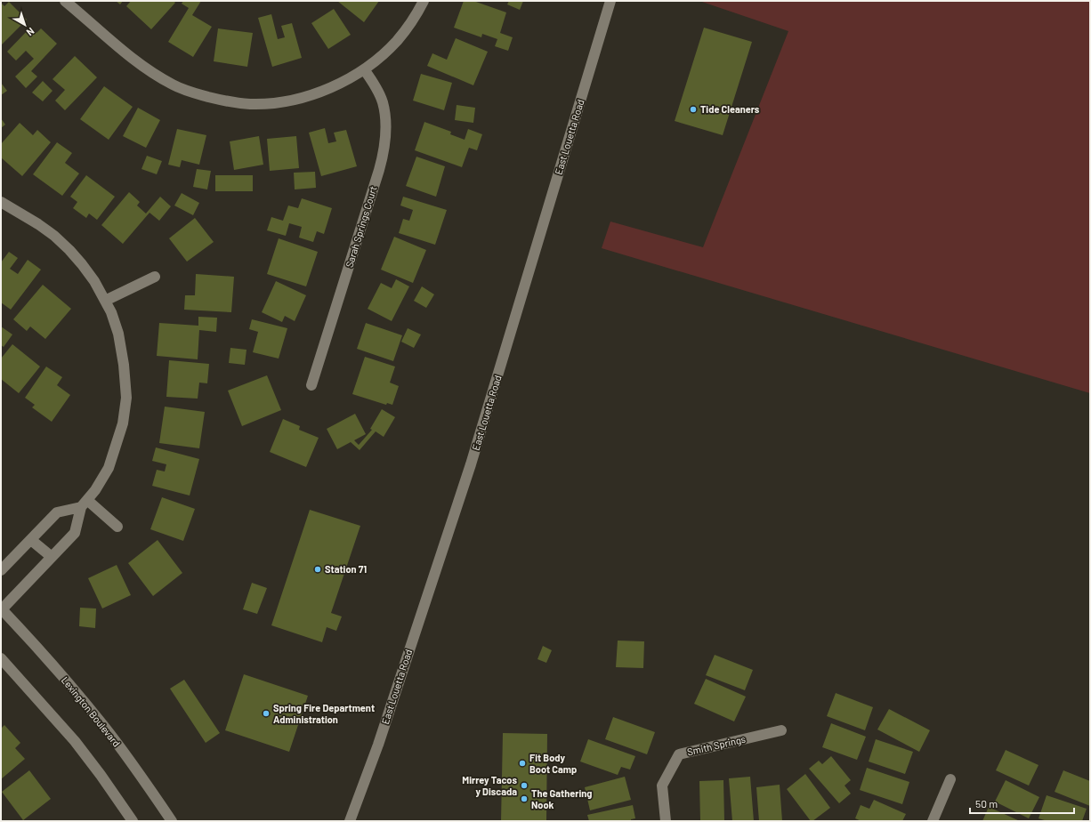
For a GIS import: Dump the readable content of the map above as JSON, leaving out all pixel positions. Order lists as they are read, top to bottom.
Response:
{
  "streets": {
    "street": [
      "East Louetta Road",
      "Sarah Springs Court",
      "Lexington Boulevard",
      "Smith Springs"
    ]
  },
  "places": [
    "Tide Cleaners",
    "Station 71",
    "Spring Fire Department Administration",
    "Fit Body Boot Camp",
    "Mirrey Tacos y Discada",
    "The Gathering Nook"
  ],
  "scale_bar": "50 m",
  "north": "bottom right"
}
